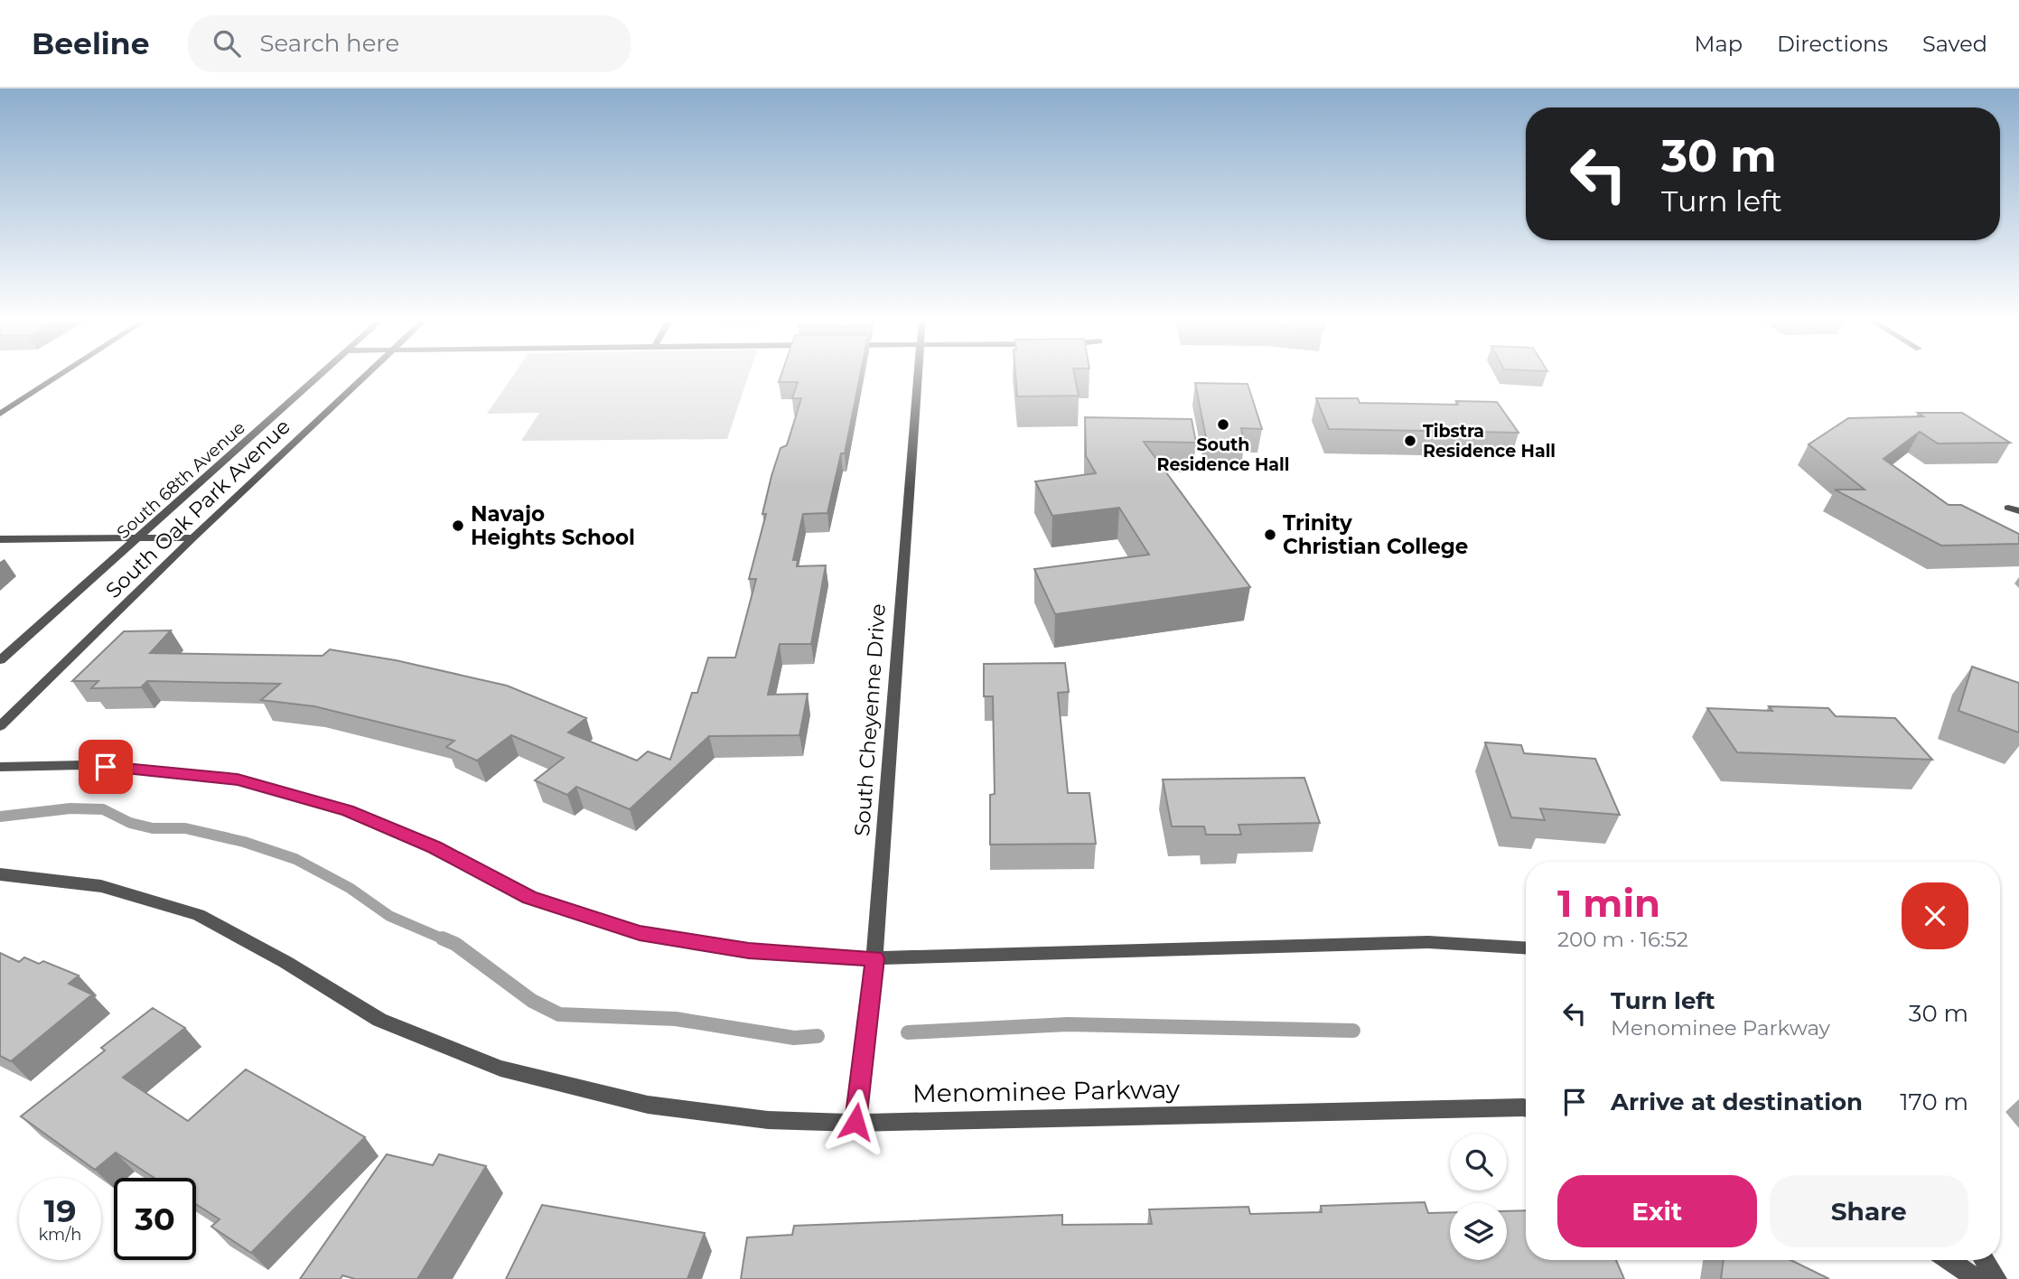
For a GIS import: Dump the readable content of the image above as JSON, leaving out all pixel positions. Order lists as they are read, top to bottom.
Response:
{
  "streets": {
    "street": [
      "South 68th Avenue",
      "South Oak Park Avenue",
      "South Cheyenne Drive",
      "Menominee Parkway"
    ]
  },
  "crossings": [
    ["South Cheyenne Drive", "Menominee Parkway"]
  ],
  "places": [
    "South Residence Hall",
    "Tibstra Residence Hall",
    "Navajo Heights School",
    "Trinity Christian College"
  ],
  "page": {
    "header": "Beeline",
    "search": "Search here",
    "nav": ["Map", "Directions", "Saved"],
    "turn": ["30 m", "Turn left"],
    "heading": ["1 min", "200 m · 16:52"],
    "list": [
      {
        "name": "Turn left",
        "note": "Menominee Parkway",
        "value": "30 m"
      },
      {
        "name": "Arrive at destination",
        "value": "170 m"
      }
    ],
    "buttons": ["Exit", "Share"],
    "speed": "19 km/h",
    "limit": "30"
  }
}
